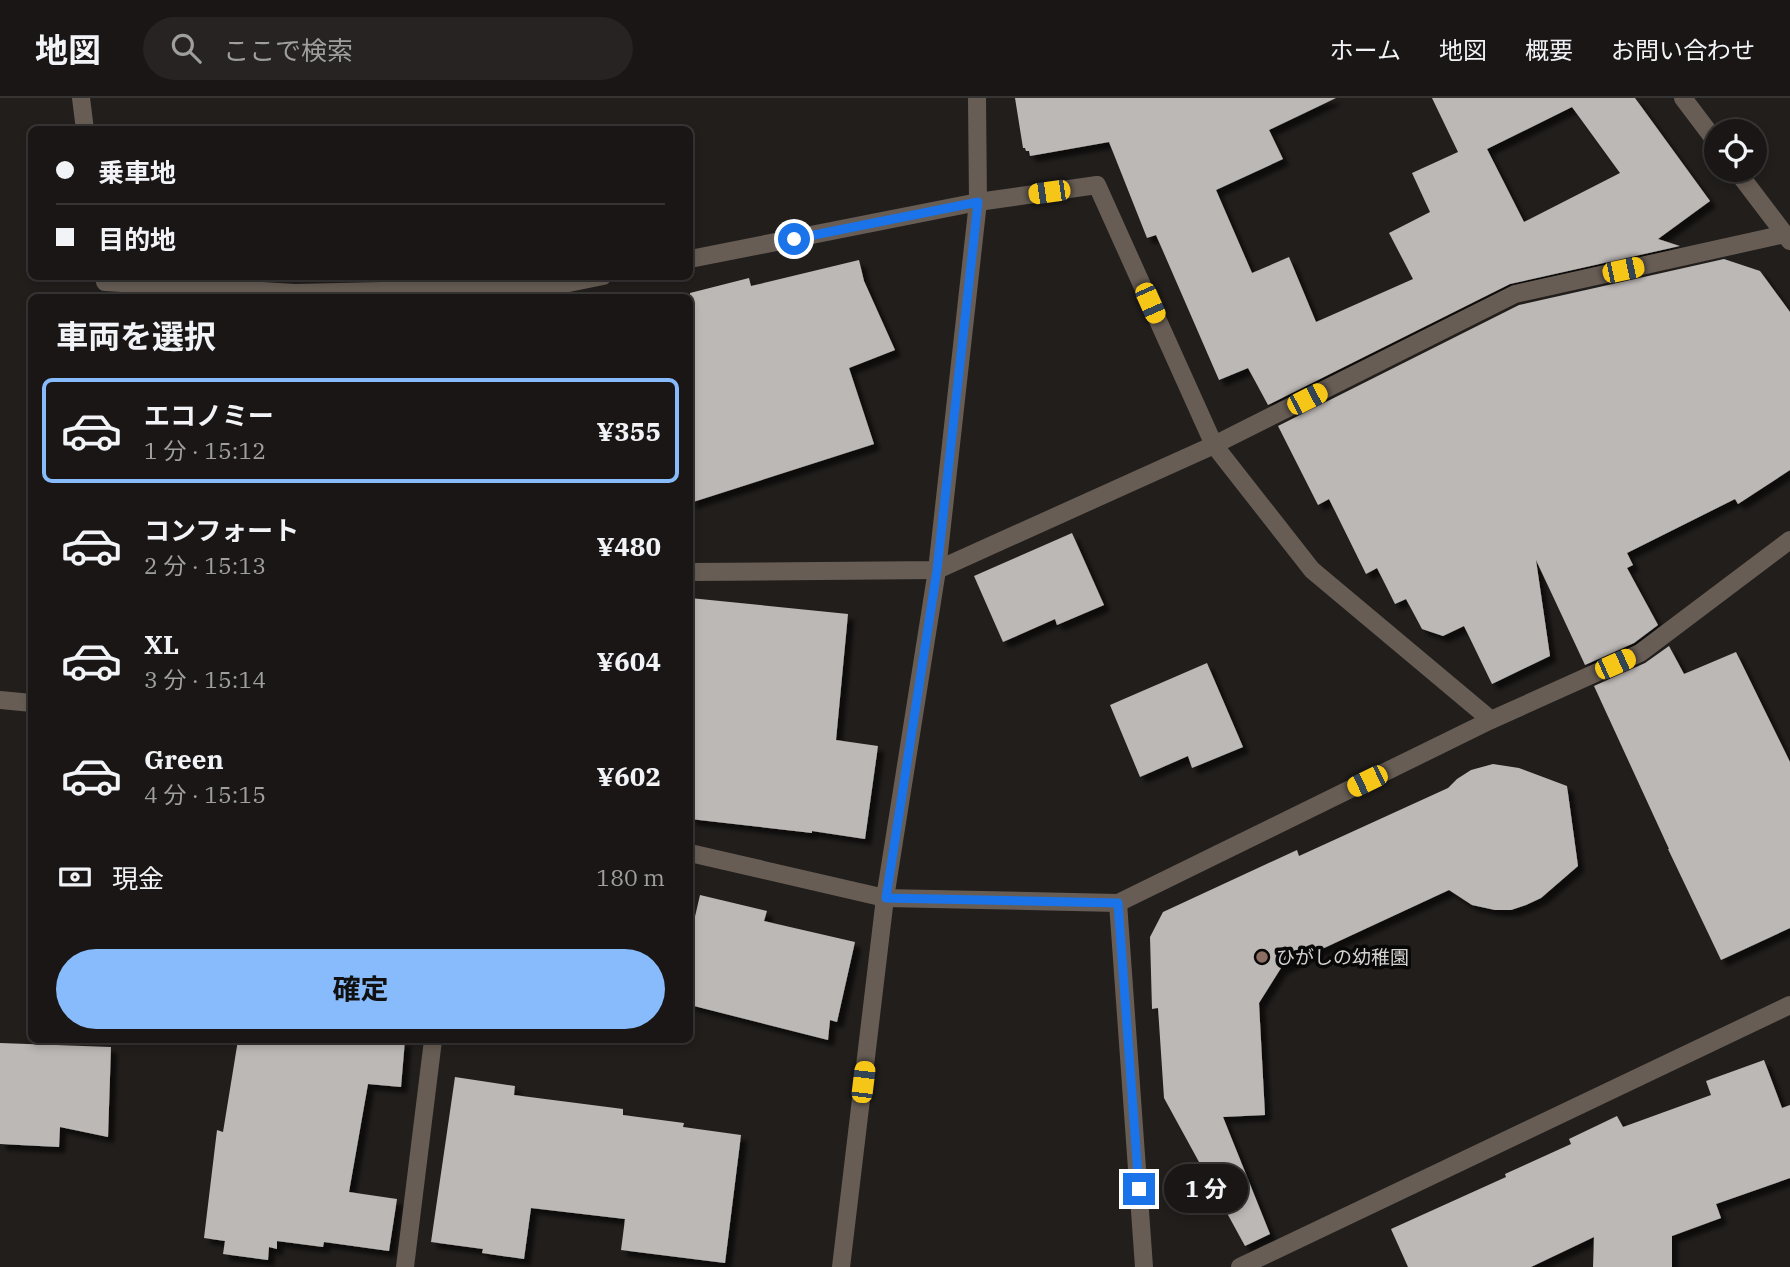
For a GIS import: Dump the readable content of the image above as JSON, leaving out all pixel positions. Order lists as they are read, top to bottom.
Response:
{
  "places": ["ひがしの幼稚園"],
  "page": {
    "header": "地図",
    "search": "ここで検索",
    "nav": [
      "ホーム",
      "地図",
      "概要",
      "お問い合わせ"
    ],
    "banner": ["乗車地", "目的地"],
    "heading": "車両を選択",
    "list": [
      {
        "name": "エコノミー",
        "note": "1 分 · 15:12",
        "value": "¥355"
      },
      {
        "name": "コンフォート",
        "note": "2 分 · 15:13",
        "value": "¥480"
      },
      {
        "name": "XL",
        "note": "3 分 · 15:14",
        "value": "¥604"
      },
      {
        "name": "Green",
        "note": "4 分 · 15:15",
        "value": "¥602"
      }
    ],
    "pay": ["現金", "180 m"],
    "buttons": "確定",
    "bubble": "1 分"
  }
}
